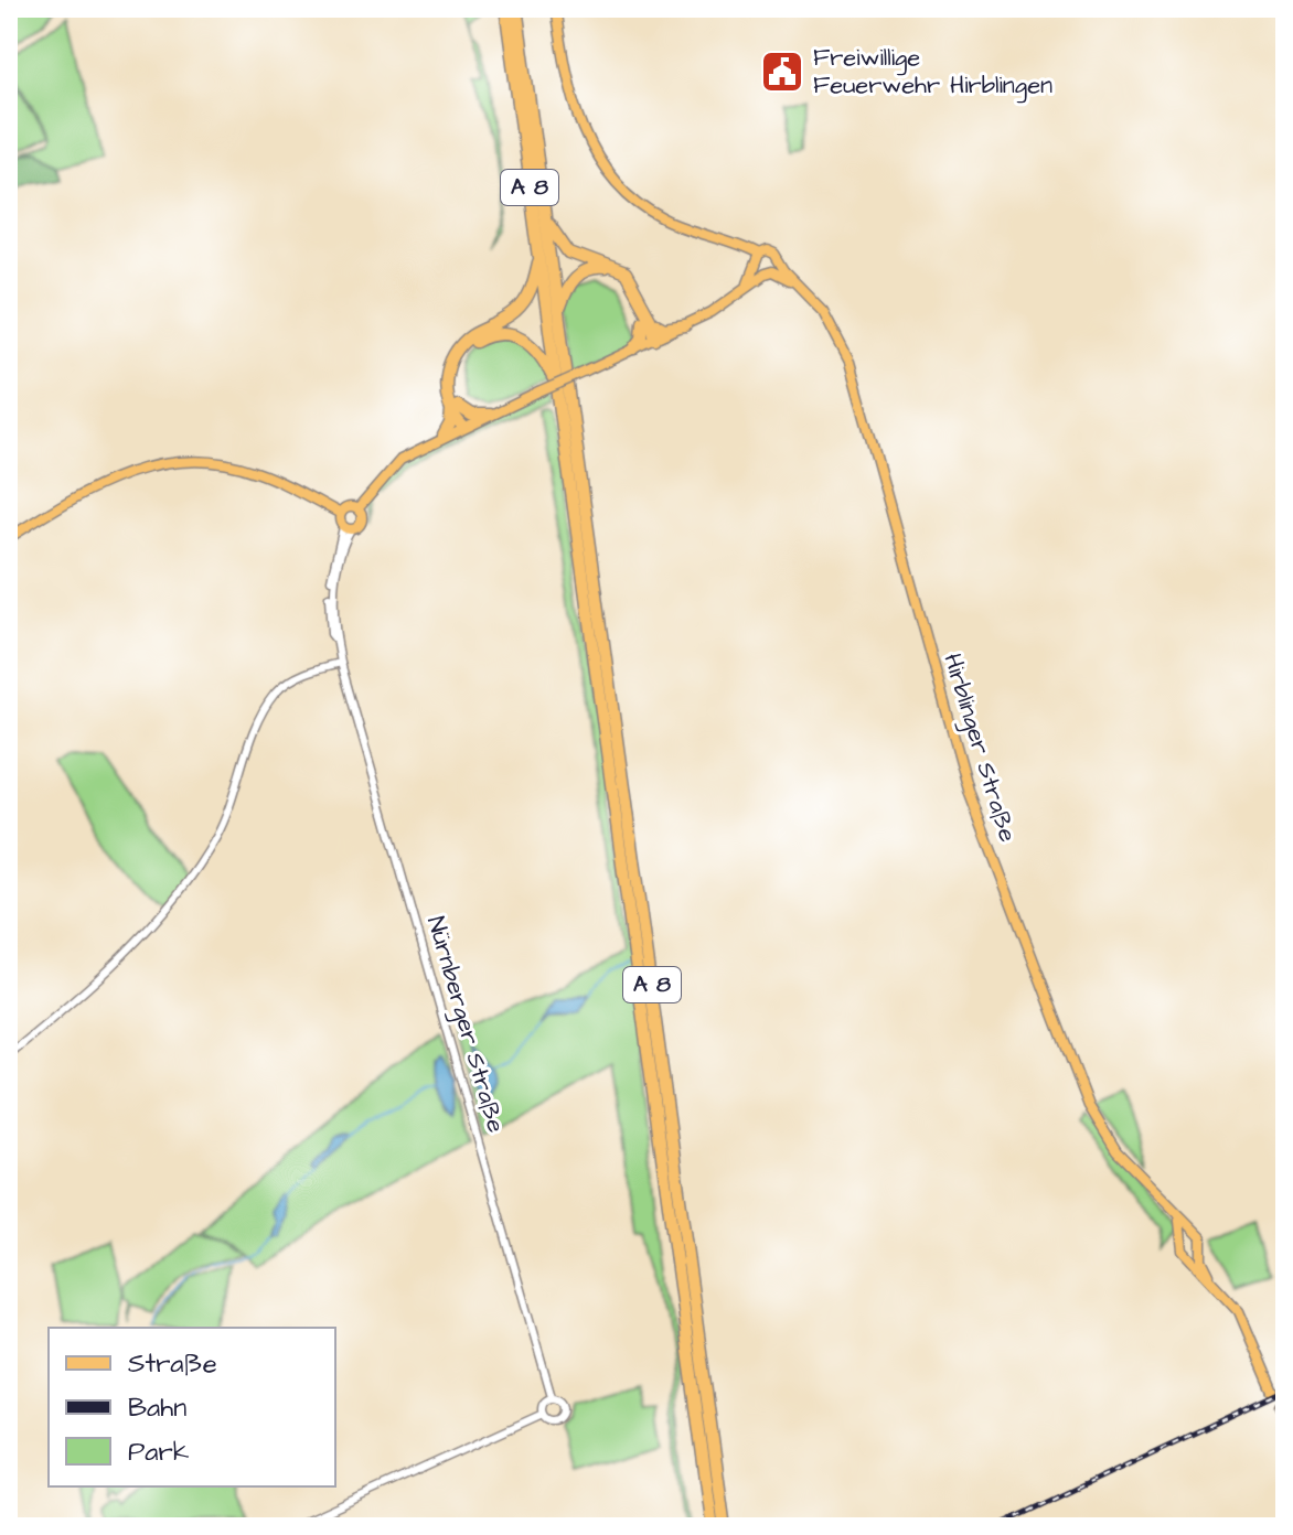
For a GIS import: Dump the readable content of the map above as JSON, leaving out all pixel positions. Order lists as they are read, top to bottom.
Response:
{
  "streets": {
    "highway": ["A 8"],
    "main road": ["Hirblinger Straße"],
    "street": ["Nürnberger Straße"]
  },
  "places": {
    "public building": ["Freiwillige Feuerwehr Hirblingen"]
  },
  "legend": ["Straße", "Bahn", "Park"]
}
